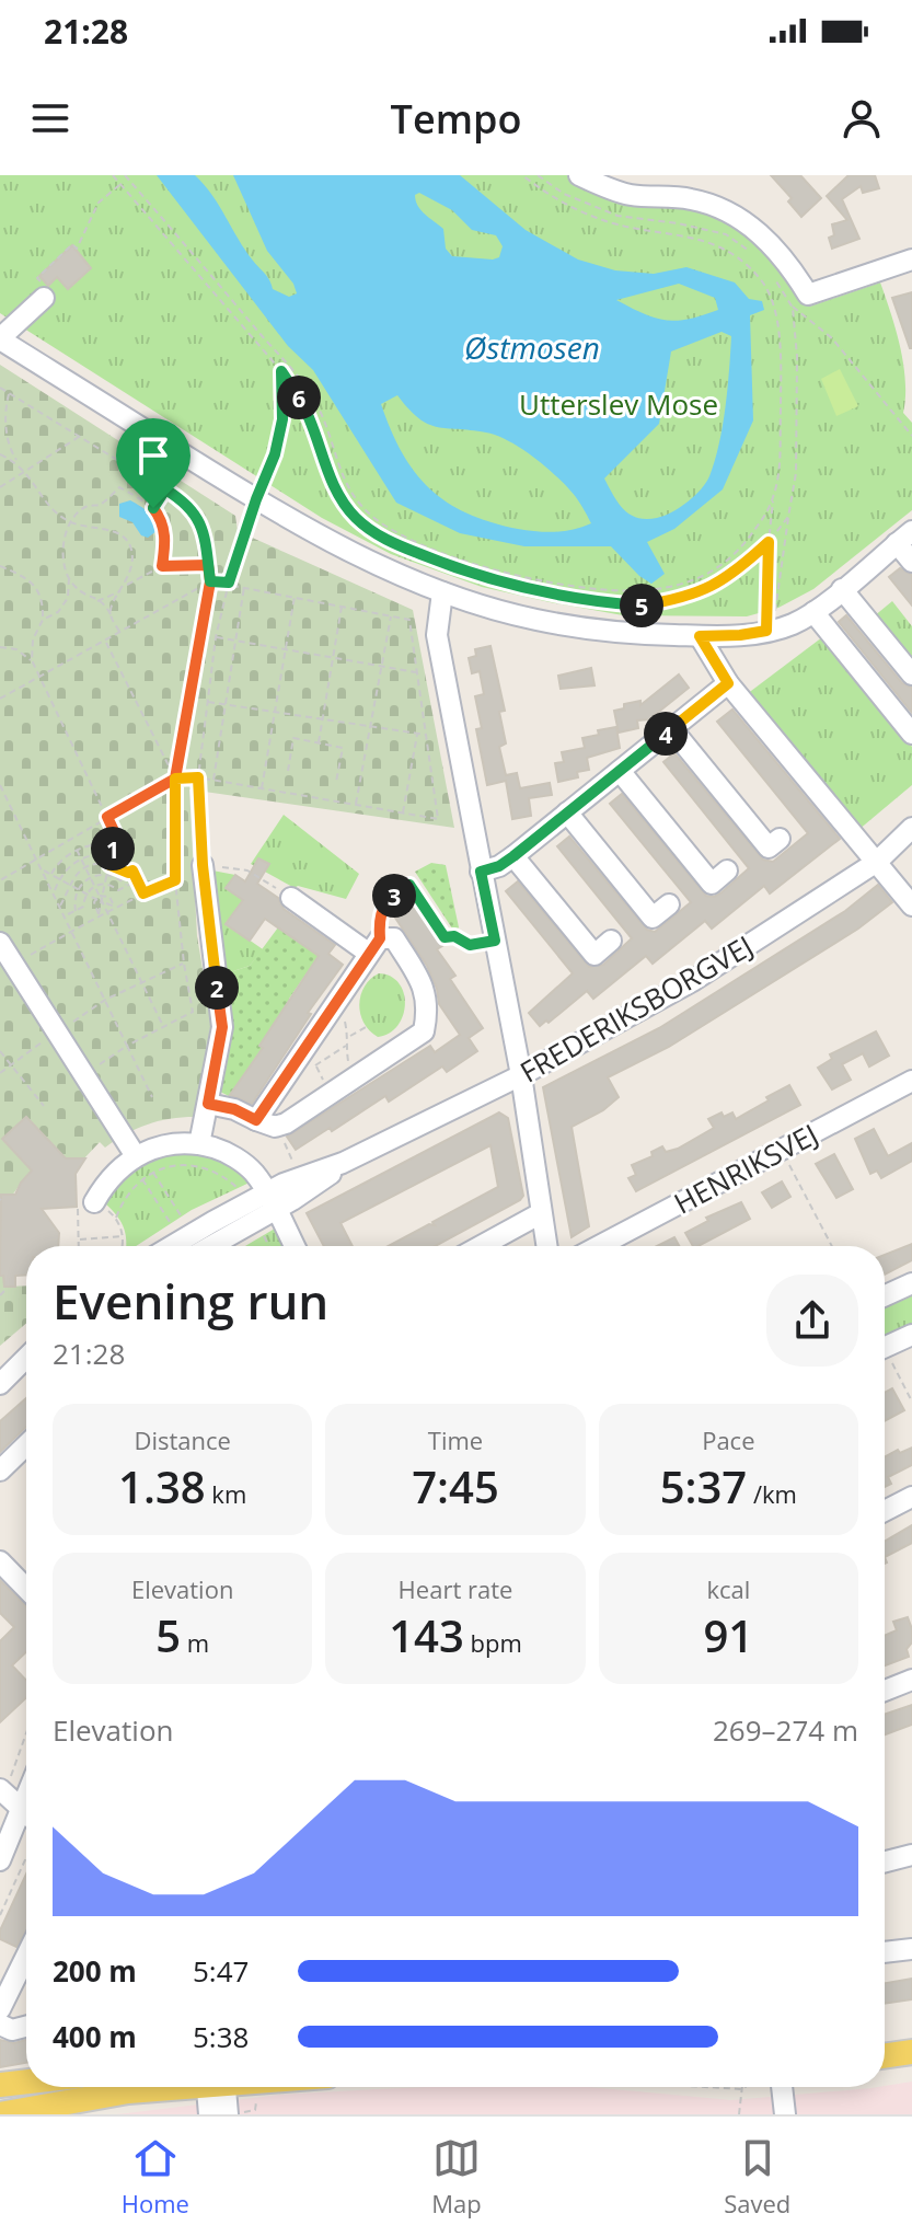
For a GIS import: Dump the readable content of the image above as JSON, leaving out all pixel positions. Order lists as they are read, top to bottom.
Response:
{
  "streets": {
    "street": ["FREDERIKSBORGVEJ", "HENRIKSVEJ"]
  },
  "water": ["Østmosen"],
  "parks": ["Utterslev Mose"],
  "page": {
    "status": "21:28",
    "header": "Tempo",
    "pins": [
      "6",
      "5",
      "4",
      "1",
      "3",
      "2"
    ],
    "heading": ["Evening run", "21:28"],
    "stats": [
      ["Distance", "1.38 km"],
      ["Time", "7:45"],
      ["Pace", "5:37 /km"],
      ["Elevation", "5 m"],
      ["Heart rate", "143 bpm"],
      ["kcal", "91"]
    ],
    "chart": ["Elevation", "269–274 m"],
    "list": [
      {
        "name": "200 m",
        "note": "5:47"
      },
      {
        "name": "400 m",
        "note": "5:38"
      }
    ],
    "tabs": ["Home", "Map", "Saved"]
  }
}
